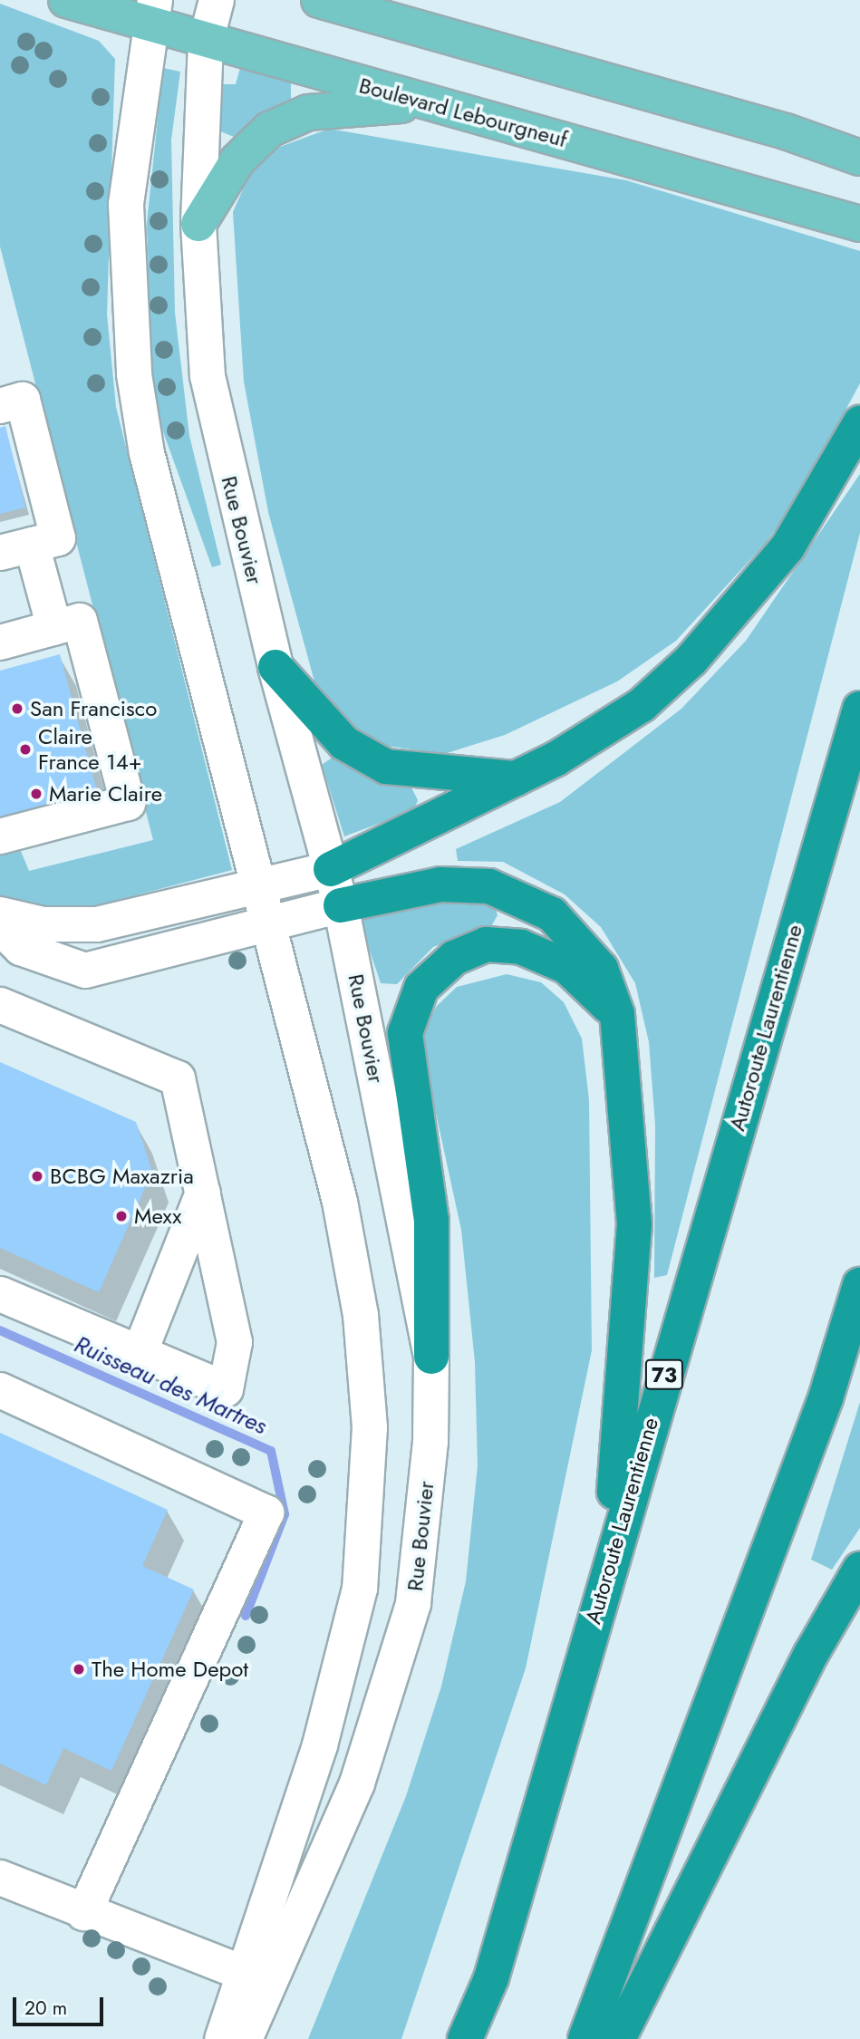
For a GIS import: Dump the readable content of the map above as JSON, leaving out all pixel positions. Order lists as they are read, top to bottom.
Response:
{
  "streets": {
    "highway": ["Autoroute Laurentienne", "73"],
    "main road": ["Boulevard Lebourgneuf"],
    "street": ["Rue Bouvier"]
  },
  "crossings": [
    ["Boulevard Lebourgneuf", "Rue Bouvier"]
  ],
  "water": ["Ruisseau des Martres"],
  "places": [
    "San Francisco",
    "Claire France 14+",
    "Marie Claire",
    "BCBG Maxazria",
    "Mexx",
    "The Home Depot"
  ],
  "scale_bar": "20 m"
}
